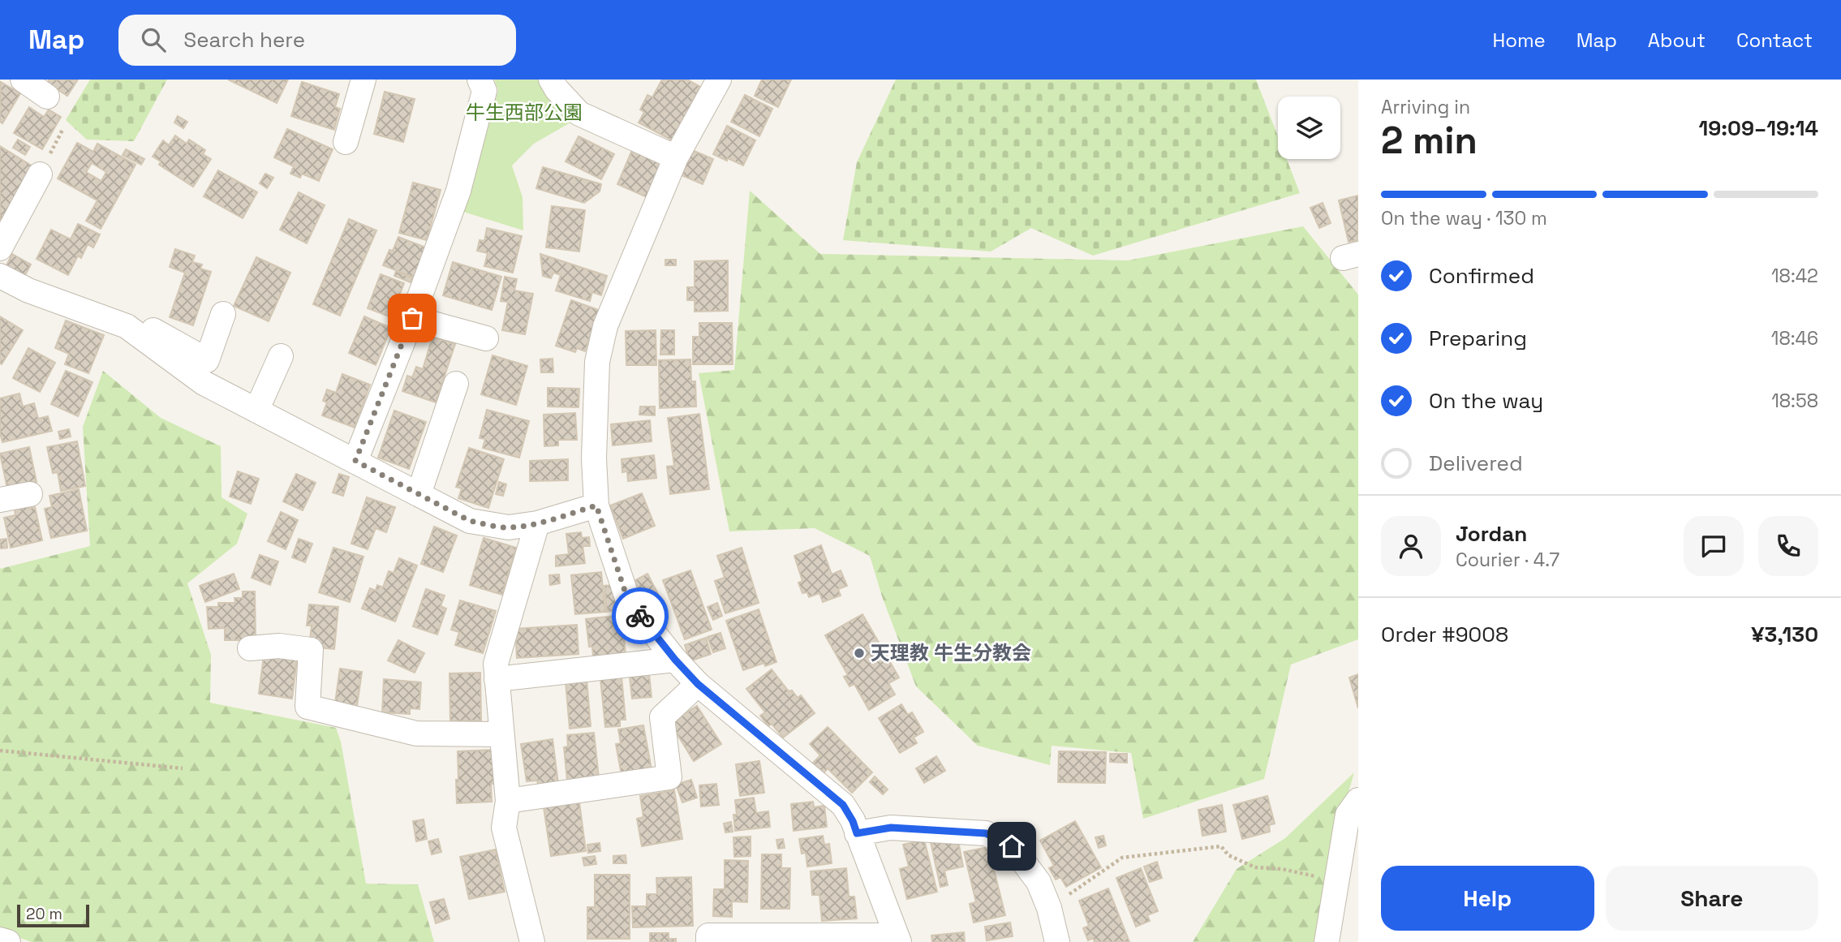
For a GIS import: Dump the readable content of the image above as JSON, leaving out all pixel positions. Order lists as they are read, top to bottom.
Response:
{
  "parks": ["牛生西部公園"],
  "places": ["天理教 牛生分教会"],
  "scale_bar": "20 m",
  "page": {
    "header": "Map",
    "search": "Search here",
    "nav": [
      "Home",
      "Map",
      "About",
      "Contact"
    ],
    "heading": ["2 min", "Arriving in", "19:09–19:14"],
    "panel": [
      "Jordan",
      "Courier · 4.7",
      "Order #9008",
      "¥3,130"
    ],
    "bar": "On the way · 130 m",
    "list": [
      ["Confirmed", "18:42"],
      ["Preparing", "18:46"],
      ["On the way", "18:58"],
      "Delivered"
    ],
    "buttons": ["Help", "Share"],
    "scale": "20 m"
  }
}
